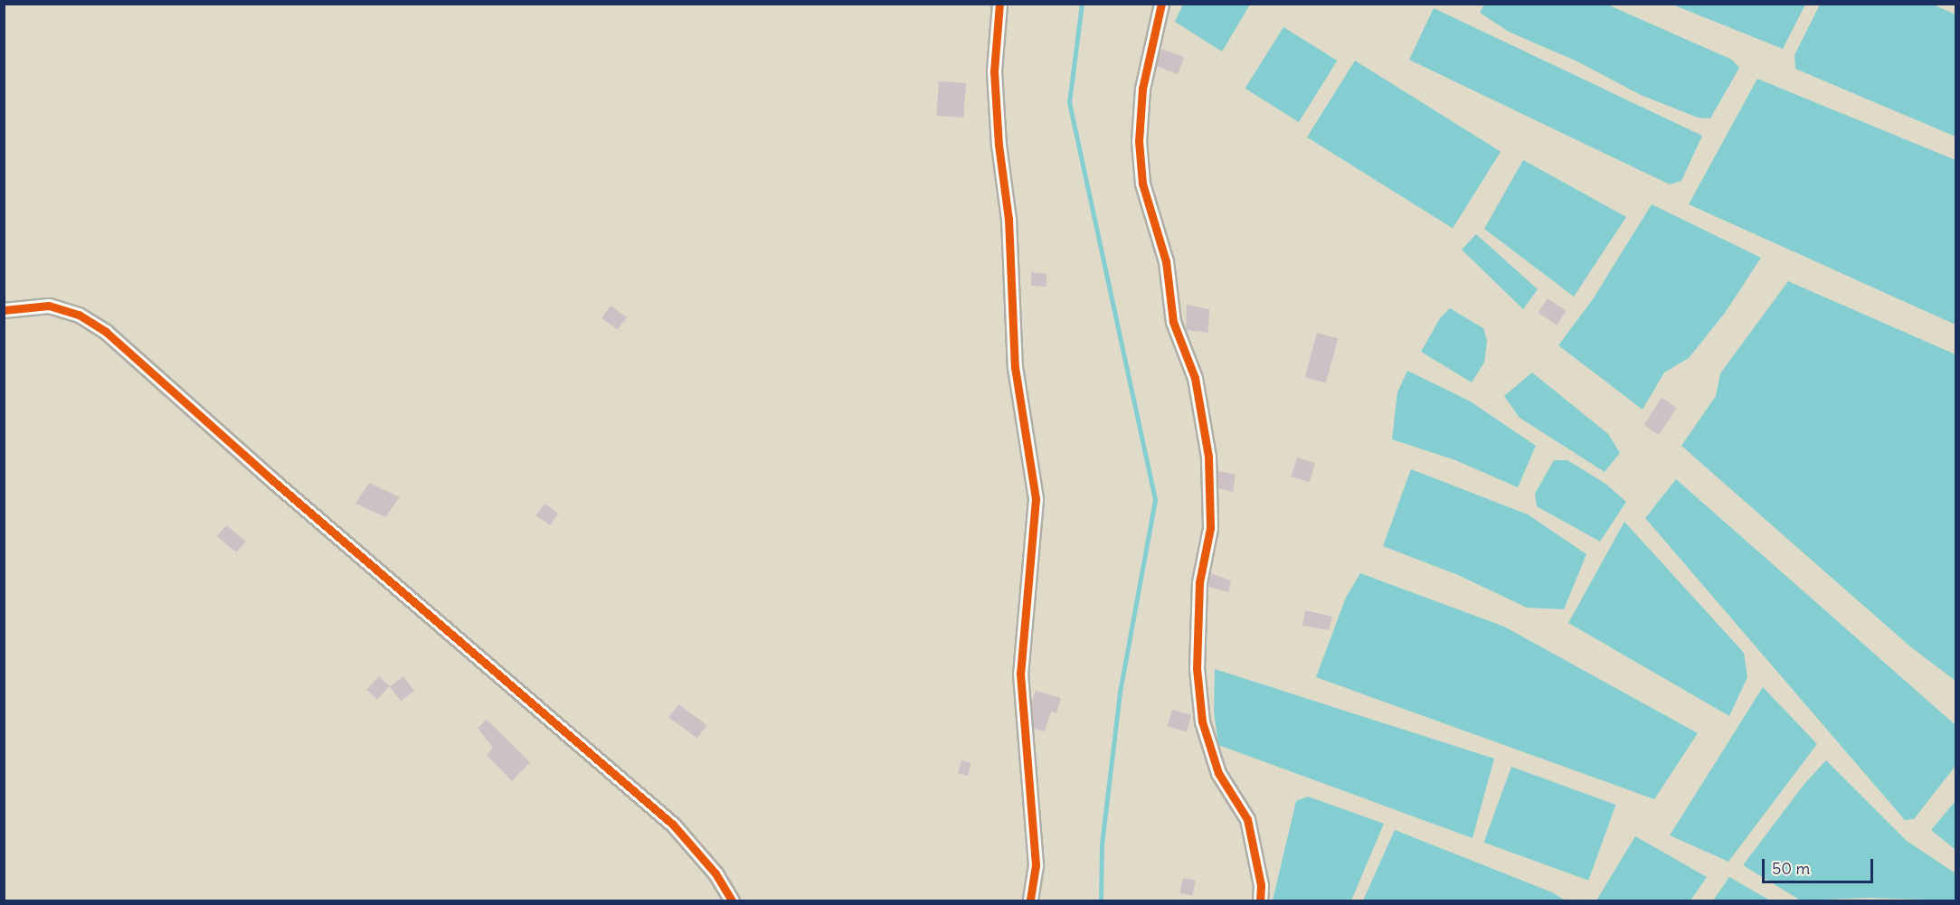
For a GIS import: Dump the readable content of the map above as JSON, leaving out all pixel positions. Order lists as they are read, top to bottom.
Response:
{
  "scale_bar": "50 m"
}
